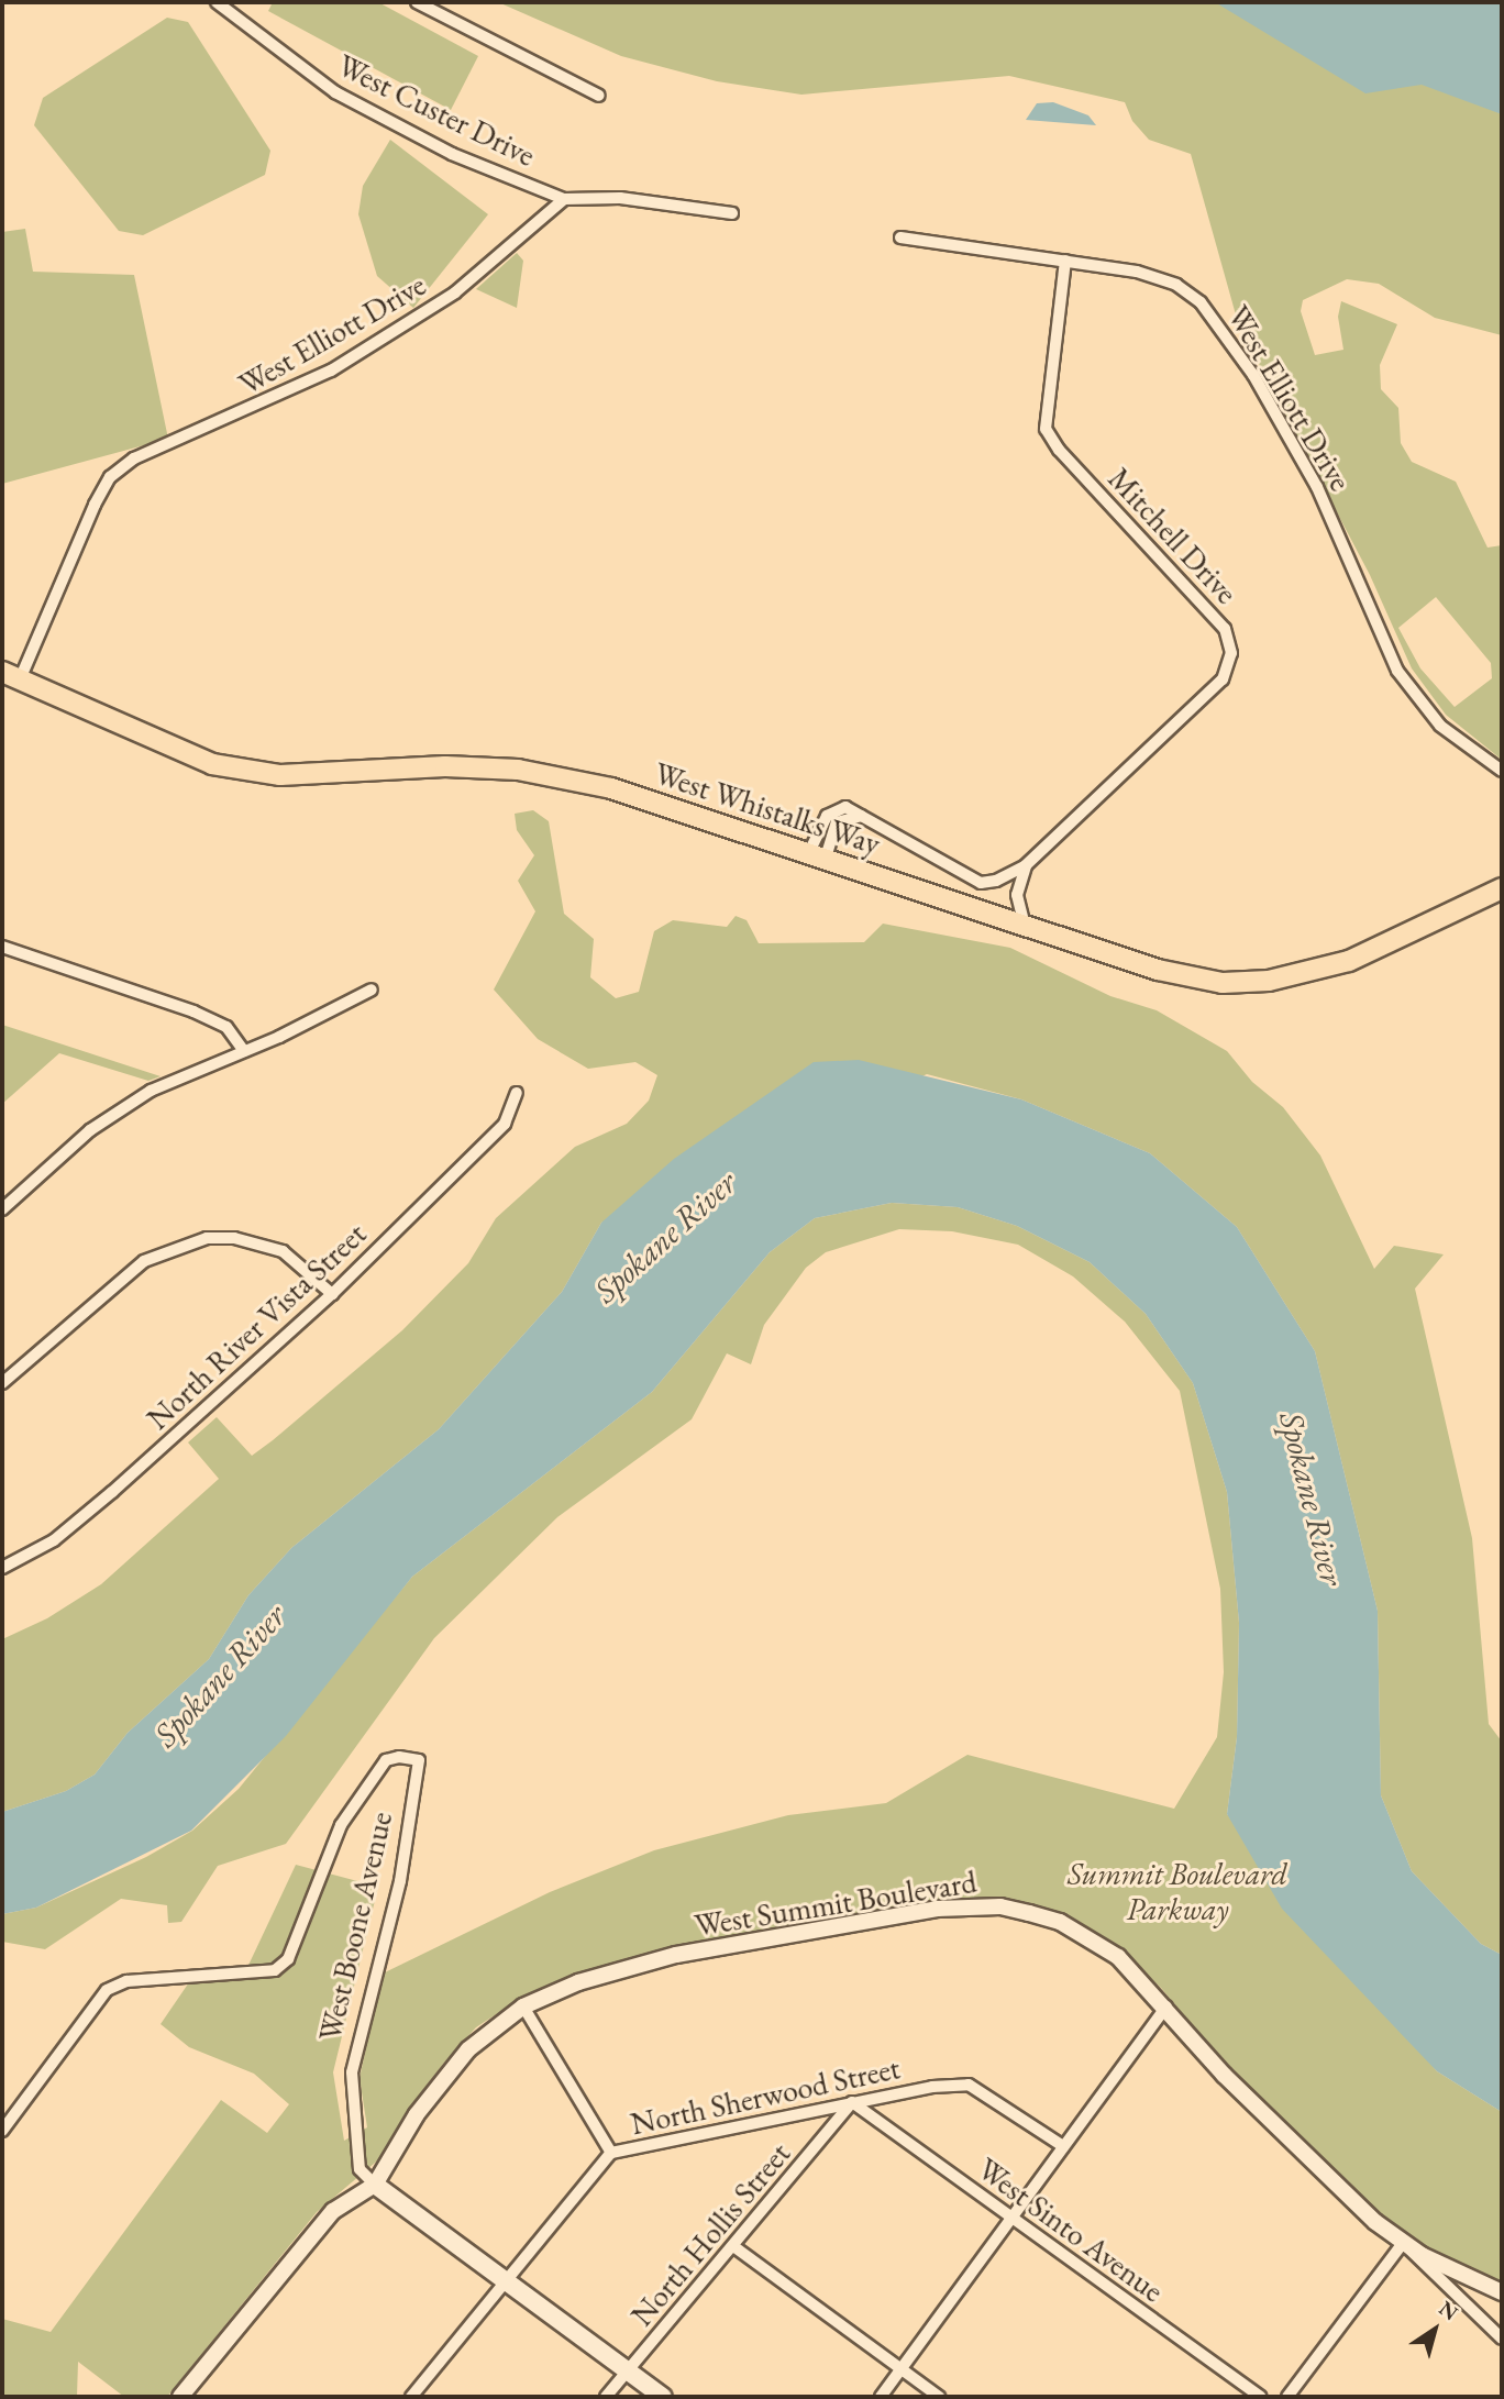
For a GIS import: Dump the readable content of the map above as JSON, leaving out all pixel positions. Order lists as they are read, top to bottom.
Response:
{
  "streets": {
    "main road": ["West Whistalks Way", "West Boone Avenue"],
    "street": [
      "West Custer Drive",
      "West Elliott Drive",
      "Mitchell Drive",
      "North River Vista Street",
      "West Summit Boulevard",
      "North Sherwood Street",
      "West Sinto Avenue",
      "North Hollis Street"
    ]
  },
  "crossings": [
    ["West Custer Drive", "West Elliott Drive"],
    ["West Elliott Drive", "Mitchell Drive"],
    ["West Elliott Drive", "West Whistalks Way"],
    ["Mitchell Drive", "West Whistalks Way"],
    ["West Summit Boulevard", "West Boone Avenue"],
    ["West Boone Avenue", "North Sherwood Street"],
    ["West Boone Avenue", "North Hollis Street"],
    ["North Sherwood Street", "West Sinto Avenue"],
    ["North Sherwood Street", "North Hollis Street"],
    ["West Sinto Avenue", "North Hollis Street"]
  ],
  "water": ["Spokane River"],
  "parks": ["Summit Boulevard Parkway"],
  "north": "top right"
}
